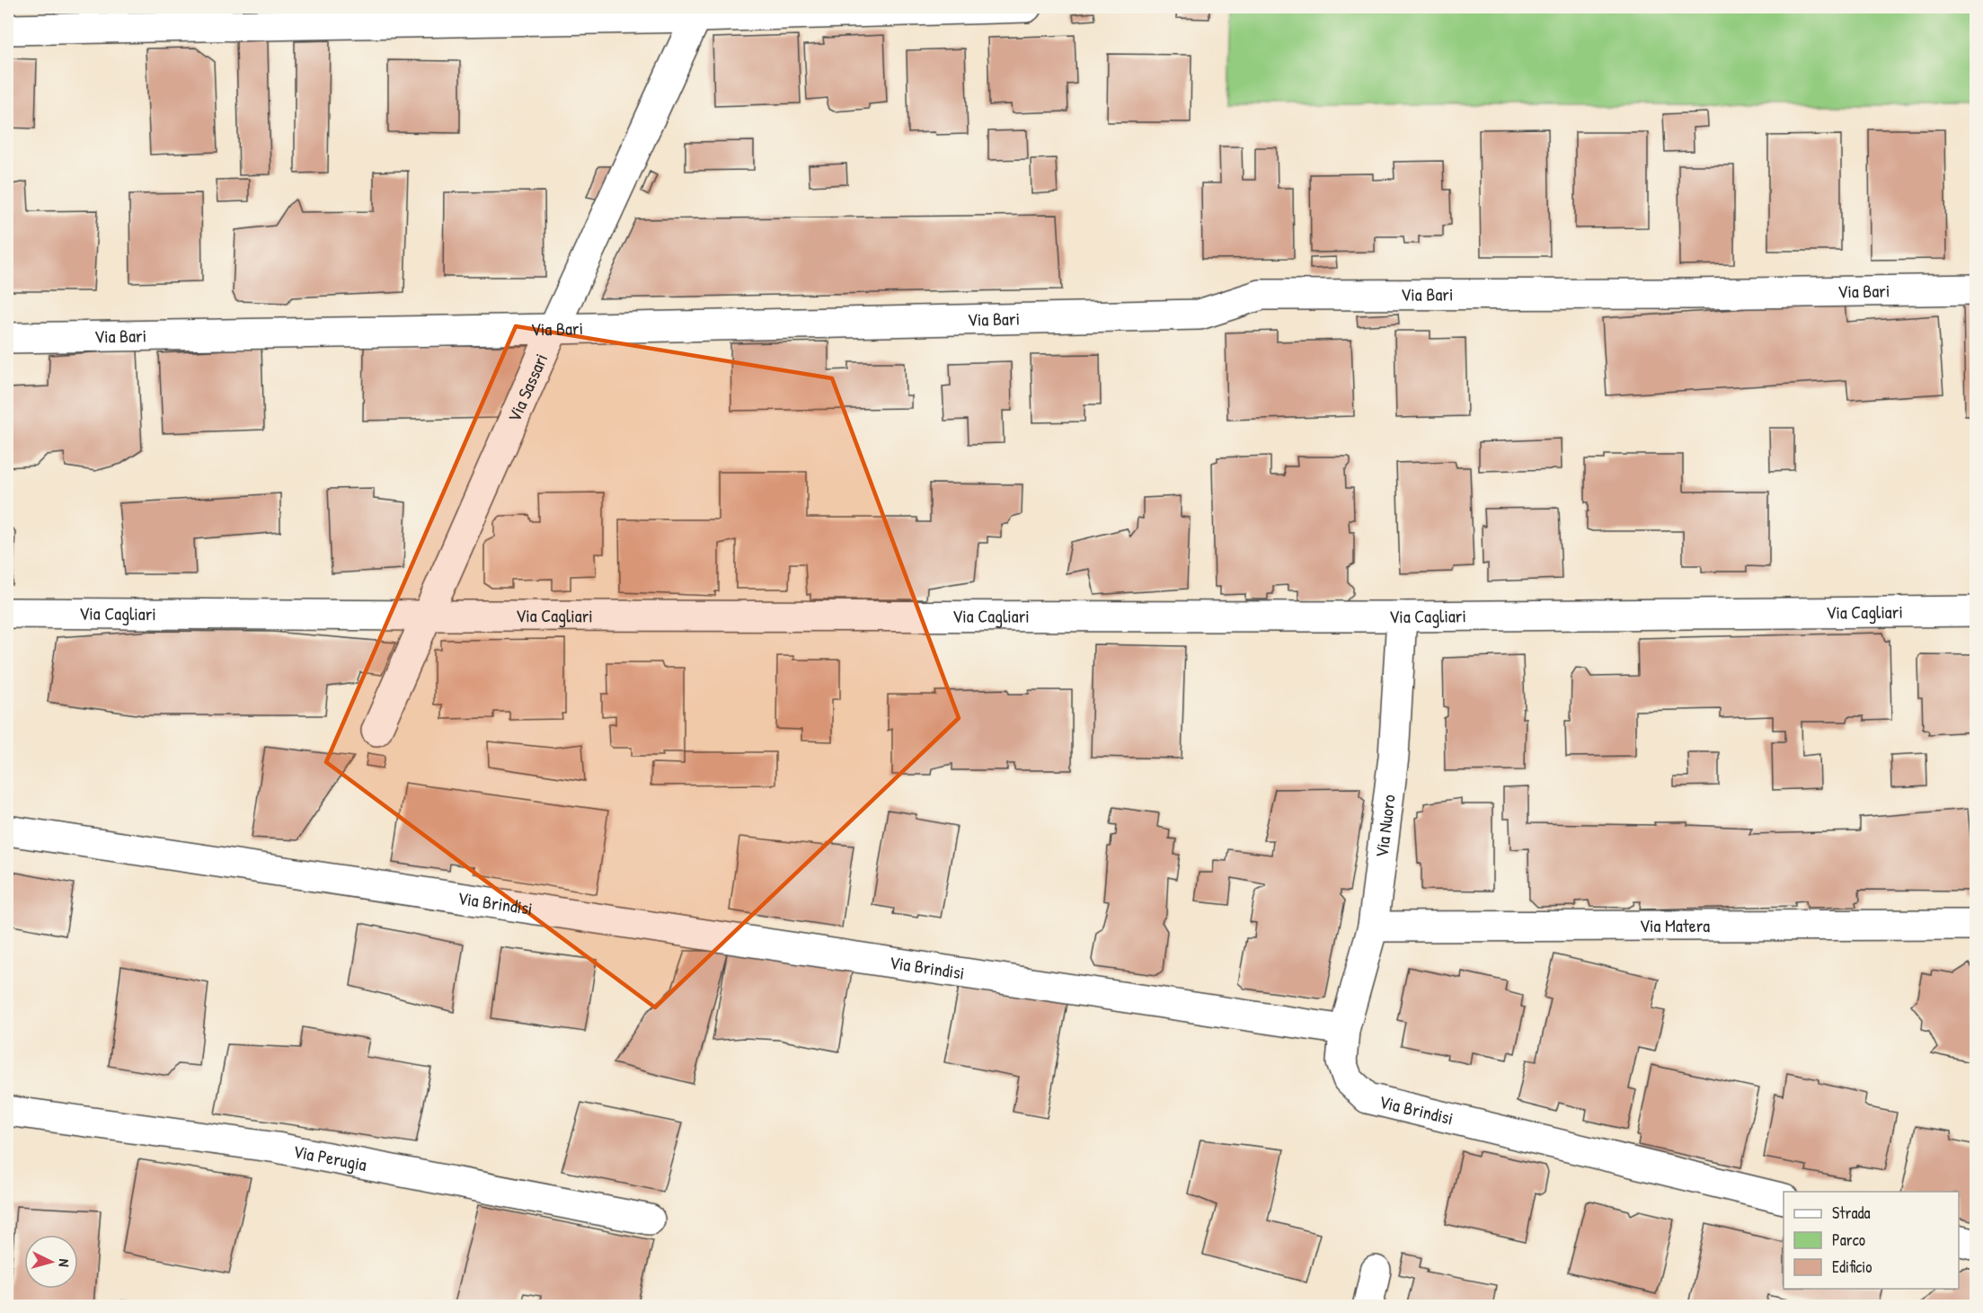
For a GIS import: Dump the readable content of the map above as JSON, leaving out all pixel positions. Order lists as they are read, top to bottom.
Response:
{
  "streets": {
    "street": [
      "Via Bari",
      "Via Sassari",
      "Via Cagliari",
      "Via Nuoro",
      "Via Brindisi",
      "Via Matera",
      "Via Perugia"
    ]
  },
  "crossings": [
    ["Via Bari", "Via Sassari"],
    ["Via Sassari", "Via Cagliari"],
    ["Via Cagliari", "Via Nuoro"],
    ["Via Nuoro", "Via Brindisi"],
    ["Via Nuoro", "Via Matera"]
  ],
  "legend": ["Strada", "Parco", "Edificio"],
  "north": "right"
}
